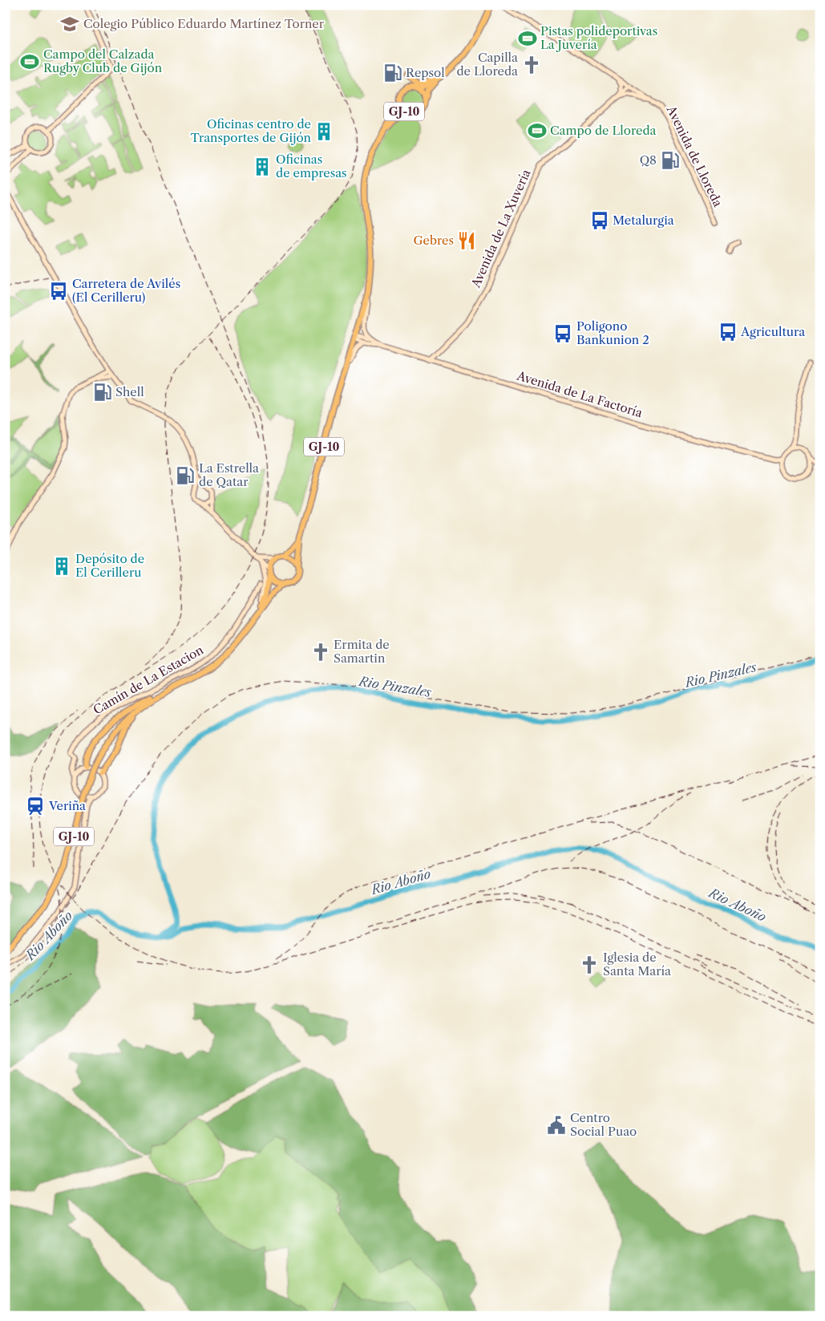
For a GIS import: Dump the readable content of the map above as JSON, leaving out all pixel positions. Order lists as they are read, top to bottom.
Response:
{
  "streets": {
    "highway": ["GJ-10"],
    "street": [
      "Avenida de Lloreda",
      "Avenida de La Xuvería",
      "Avenida de La Factoría",
      "Camín de La Estacion"
    ]
  },
  "crossings": [
    ["GJ-10", "Avenida de La Factoría"],
    ["Avenida de Lloreda", "Avenida de La Xuvería"],
    ["Avenida de La Xuvería", "Avenida de La Factoría"]
  ],
  "water": ["Rio Pinzales", "Rio Aboño"],
  "places": {
    "school or university": ["Colegio Público Eduardo Martínez Torner"],
    "sports": ["Pistas polideportivas La Juvería", "Campo del Calzada Rugby Club de Gijón", "Campo de Lloreda"],
    "church": ["Capilla de Lloreda", "Ermita de Samartin", "Iglesia de Santa María"],
    "fuel station": [
      "Repsol",
      "Q8",
      "Shell",
      "La Estrella de Qatar"
    ],
    "building": ["Oficinas centro de Transportes de Gijón", "Oficinas de empresas", "Depósito de El Cerilleru"],
    "bus stop": [
      "Metalurgia",
      "Carretera de Avilés (El Cerilleru)",
      "Agricultura",
      "Poligono Bankunion 2"
    ],
    "restaurant": ["Gebres"],
    "station": ["Veriña"],
    "public building": ["Centro Social Puao"]
  }
}
